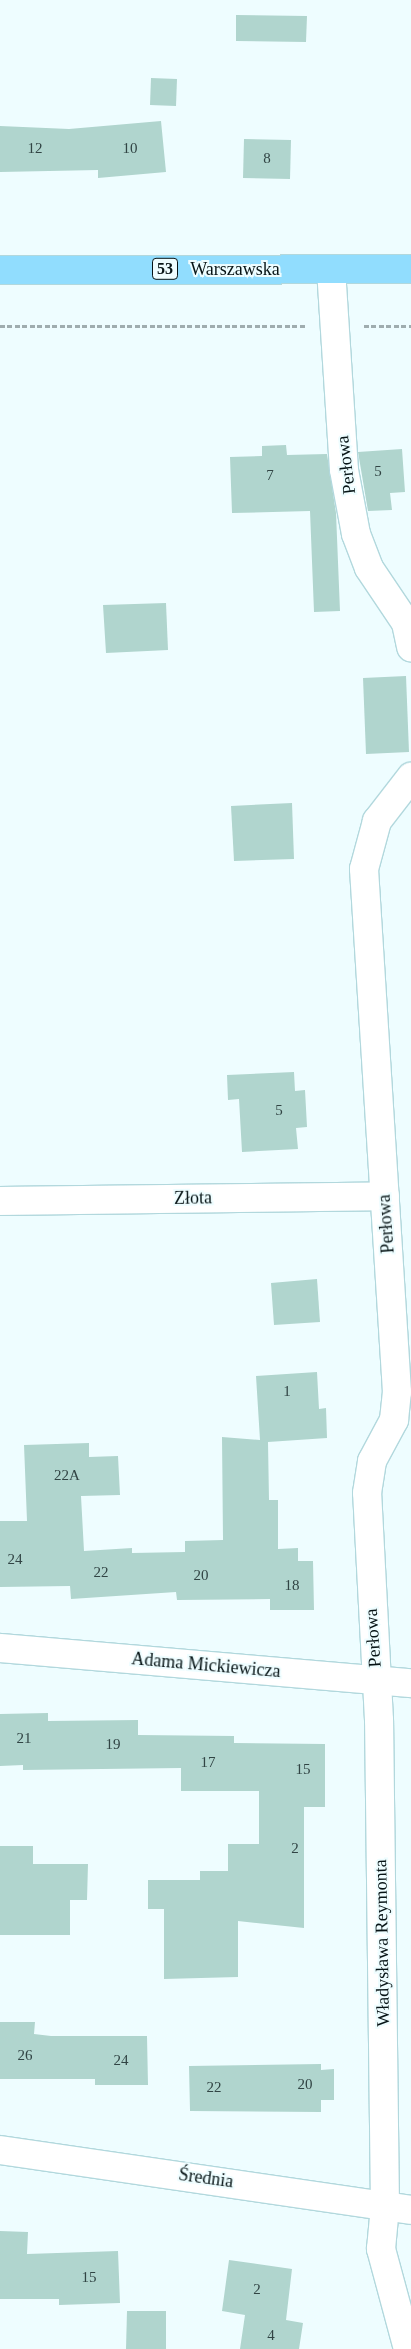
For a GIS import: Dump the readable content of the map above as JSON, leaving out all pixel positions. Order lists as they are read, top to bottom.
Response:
{
  "streets": {
    "main road": ["53", "Warszawska"],
    "street": [
      "Perłowa",
      "Złota",
      "Adama Mickiewicza",
      "Władysława Reymonta",
      "Średnia"
    ]
  },
  "crossings": [
    ["Warszawska", "Perłowa"],
    ["Perłowa", "Złota"],
    ["Perłowa", "Adama Mickiewicza"],
    ["Perłowa", "Władysława Reymonta"],
    ["Adama Mickiewicza", "Władysława Reymonta"],
    ["Władysława Reymonta", "Średnia"]
  ],
  "house_numbers": [
    "12",
    "10",
    "8",
    "5",
    "7",
    "5",
    "1",
    "22A",
    "24",
    "22",
    "20",
    "18",
    "21",
    "19",
    "17",
    "15",
    "2",
    "26",
    "24",
    "20",
    "22",
    "15",
    "2",
    "4"
  ]
}
